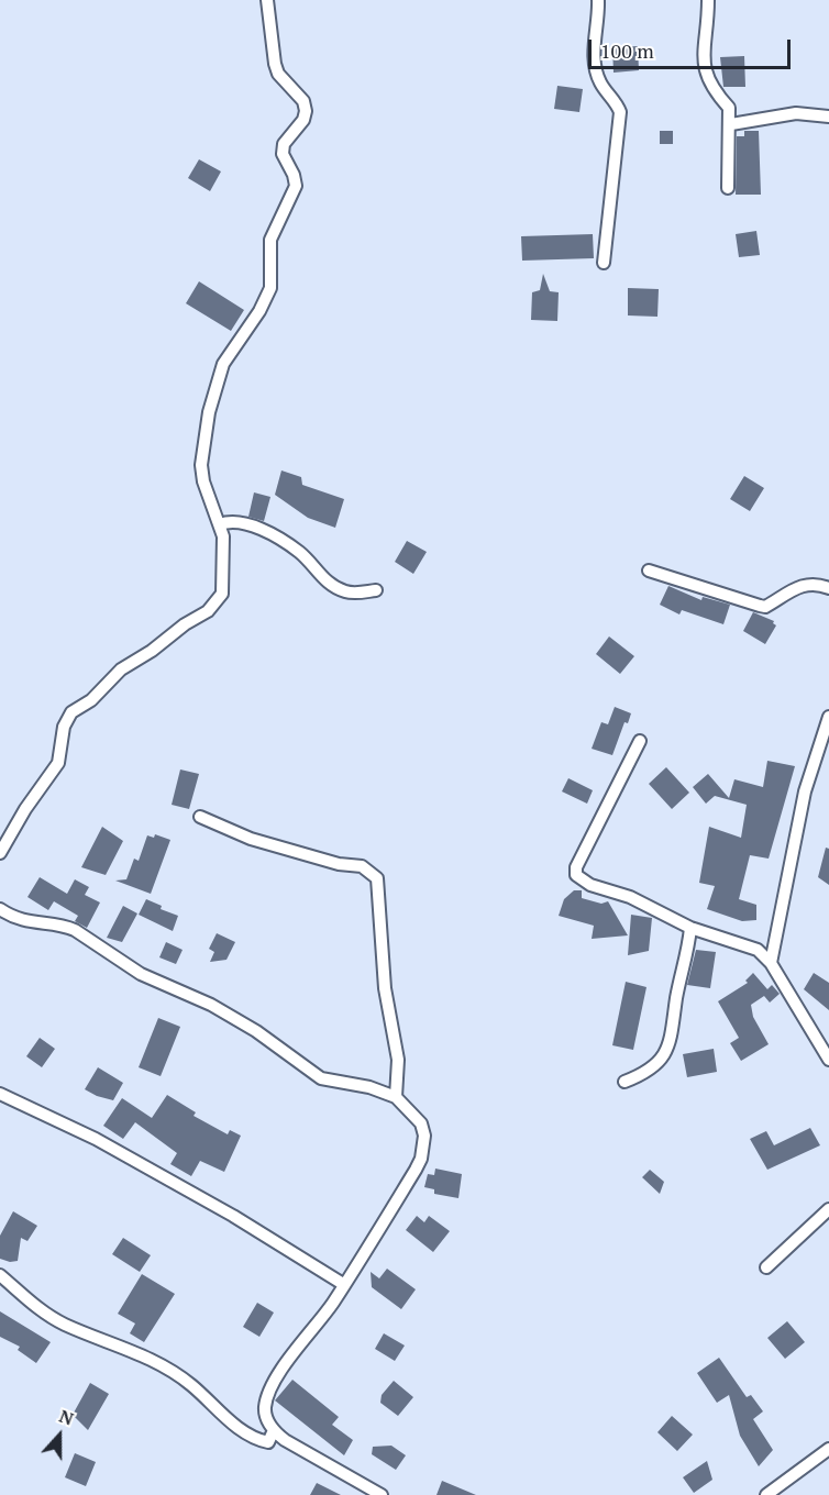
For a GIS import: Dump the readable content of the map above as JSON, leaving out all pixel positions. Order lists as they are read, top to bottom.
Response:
{
  "scale_bar": "100 m",
  "north": "top"
}
